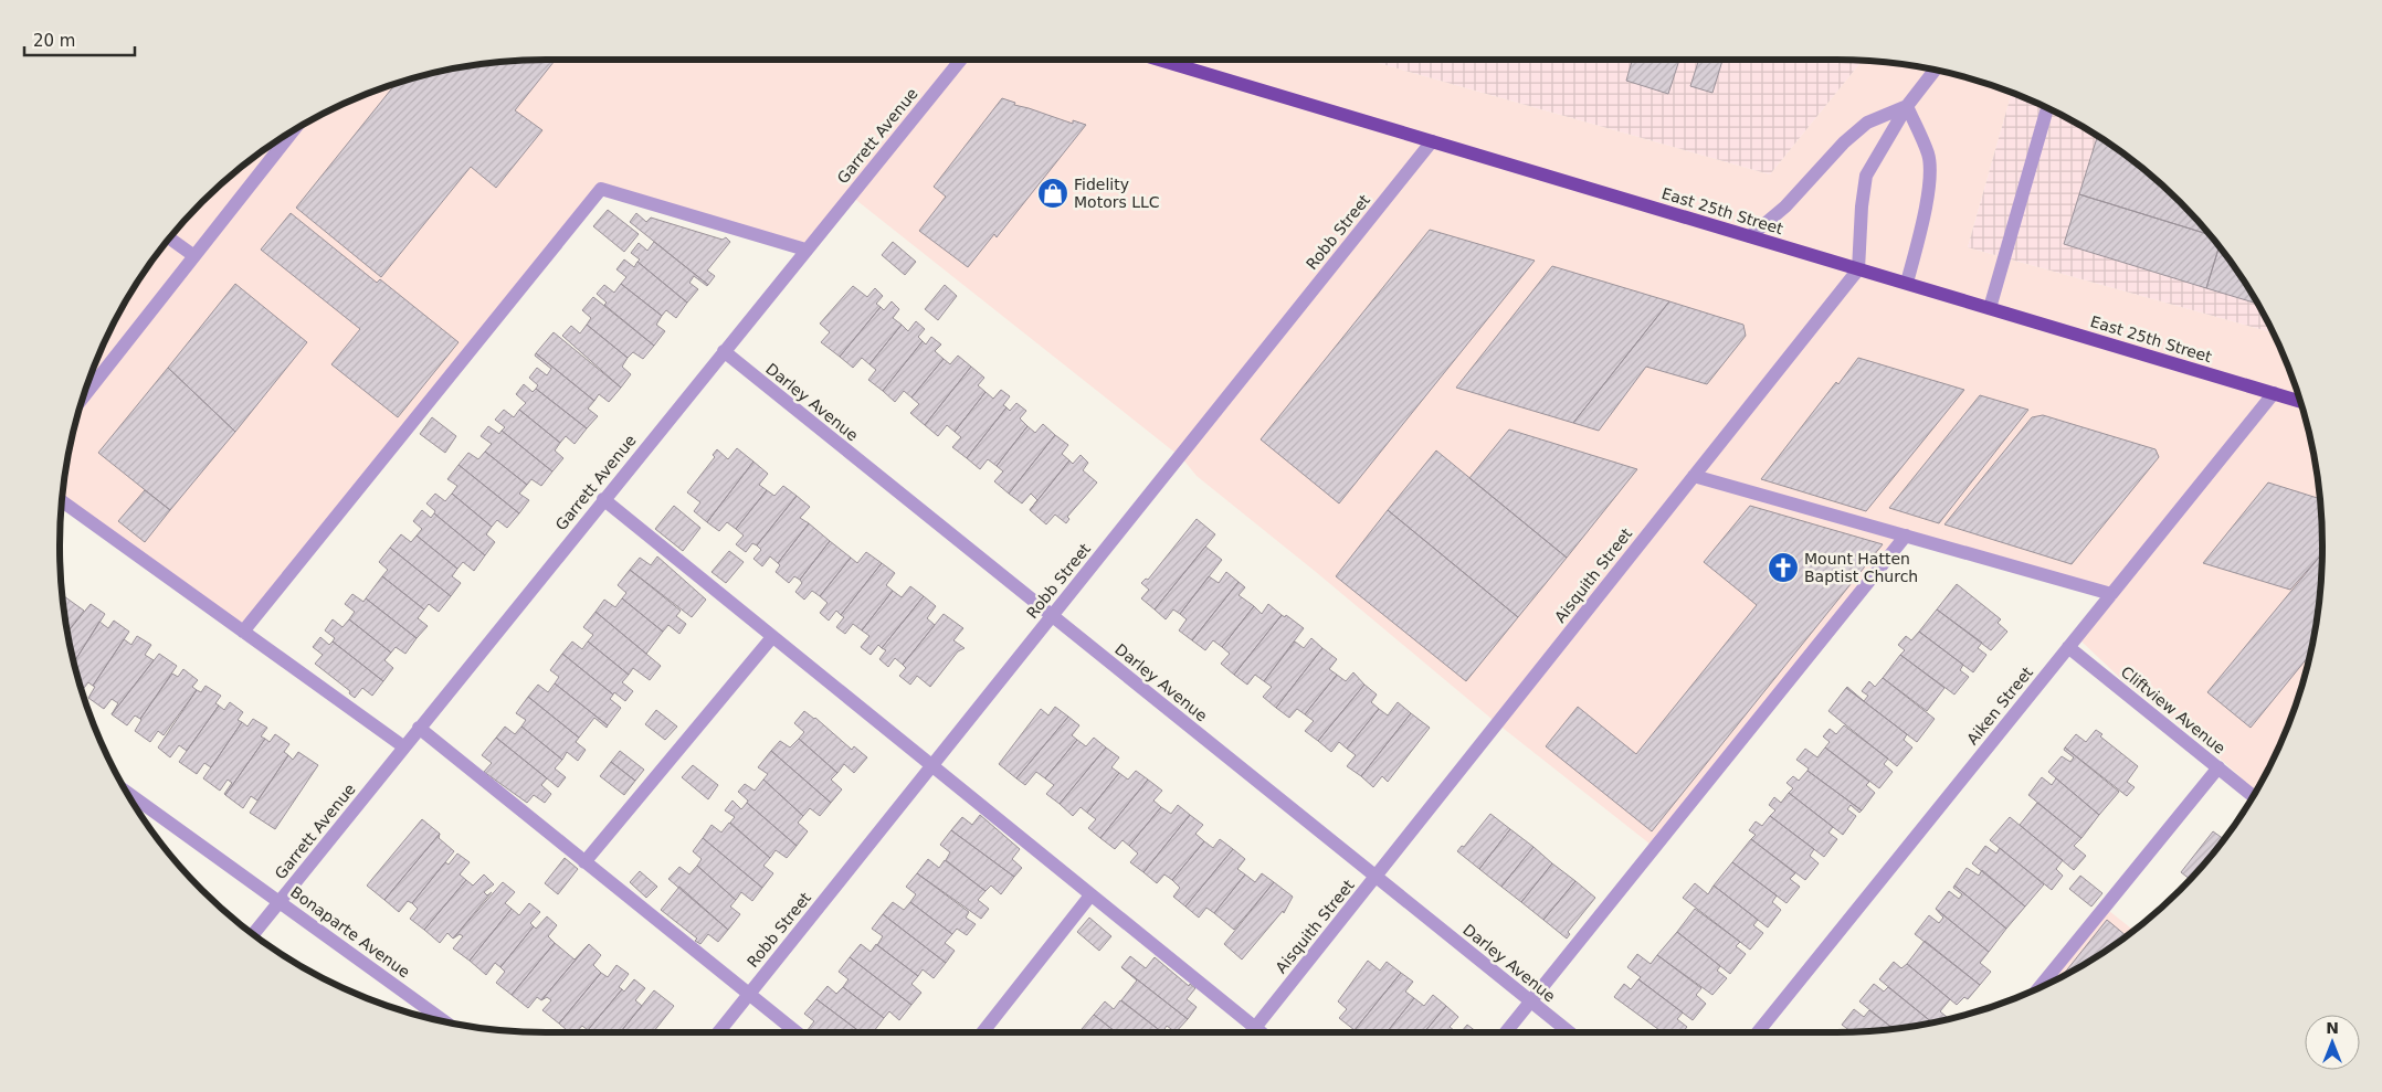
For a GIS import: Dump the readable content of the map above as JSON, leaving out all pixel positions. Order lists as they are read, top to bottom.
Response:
{
  "streets": {
    "main road": ["East 25th Street"],
    "street": [
      "Garrett Avenue",
      "Robb Street",
      "Darley Avenue",
      "Aisquith Street",
      "Aiken Street",
      "Cliftview Avenue",
      "Bonaparte Avenue"
    ]
  },
  "crossings": [
    ["Garrett Avenue", "Darley Avenue"],
    ["Garrett Avenue", "Bonaparte Avenue"],
    ["East 25th Street", "Robb Street"],
    ["East 25th Street", "Aisquith Street"],
    ["East 25th Street", "Aiken Street"],
    ["Robb Street", "Darley Avenue"],
    ["Darley Avenue", "Aisquith Street"],
    ["Aiken Street", "Cliftview Avenue"]
  ],
  "places": {
    "shop": ["Fidelity Motors LLC"],
    "church": ["Mount Hatten Baptist Church"]
  },
  "scale_bar": "20 m",
  "north": "top"
}
